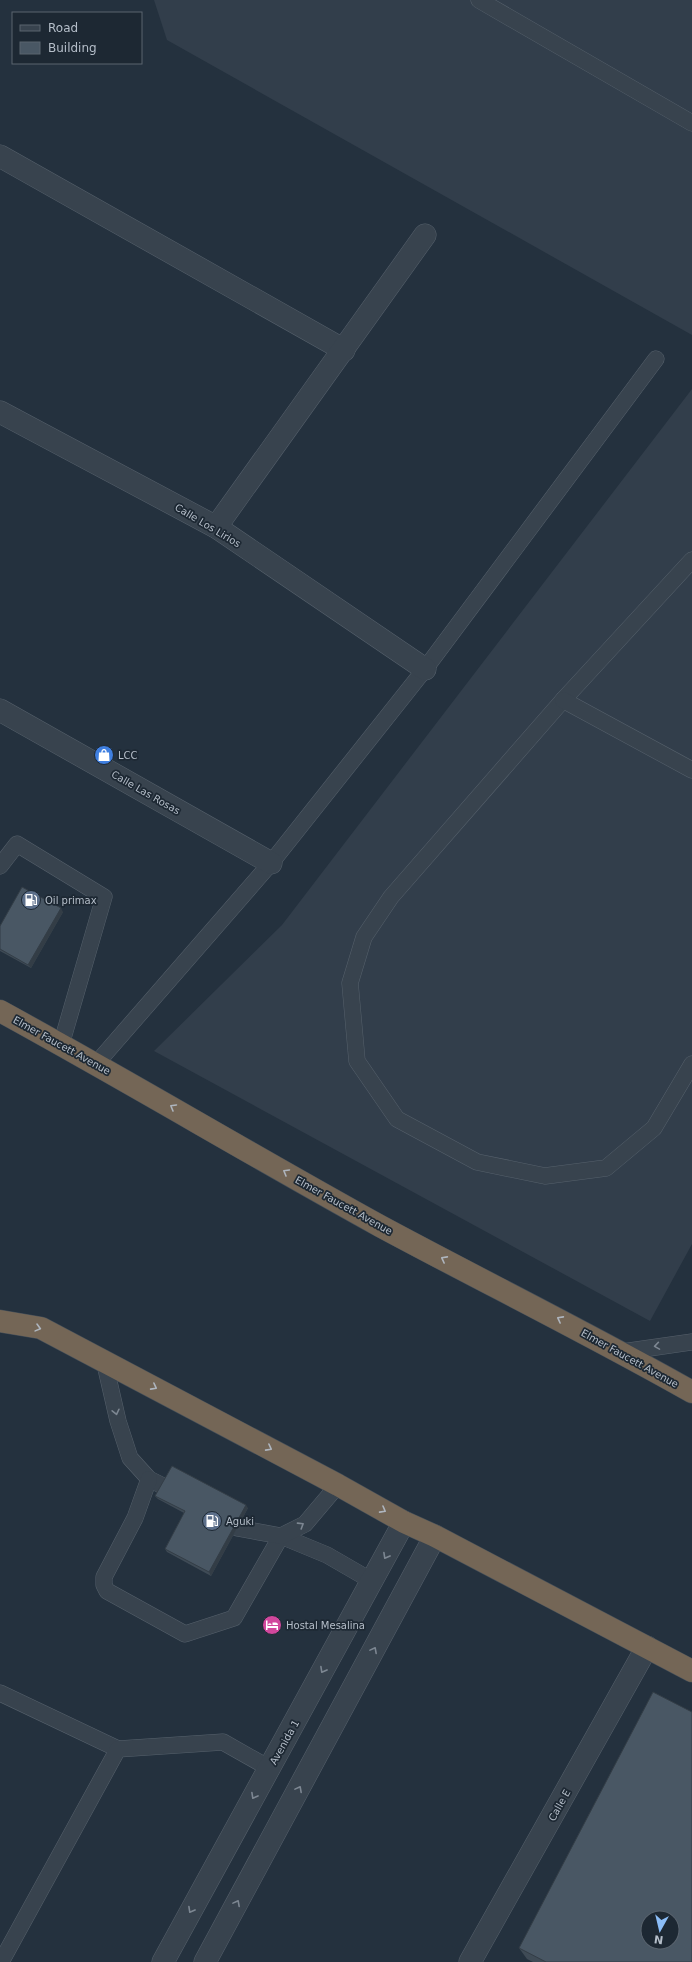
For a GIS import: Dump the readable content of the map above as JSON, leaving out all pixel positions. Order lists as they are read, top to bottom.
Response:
{
  "streets": {
    "highway": ["Elmer Faucett Avenue"],
    "street": [
      "Calle Los Lirios",
      "Calle Las Rosas",
      "Avenida 1",
      "Calle E"
    ]
  },
  "one_way": ["Elmer Faucett Avenue"],
  "places": {
    "shop": ["LCC"],
    "fuel station": ["Oil primax", "Aguki"],
    "hotel": ["Hostal Mesalina"]
  },
  "legend": ["Road", "Building"],
  "north": "bottom"
}
